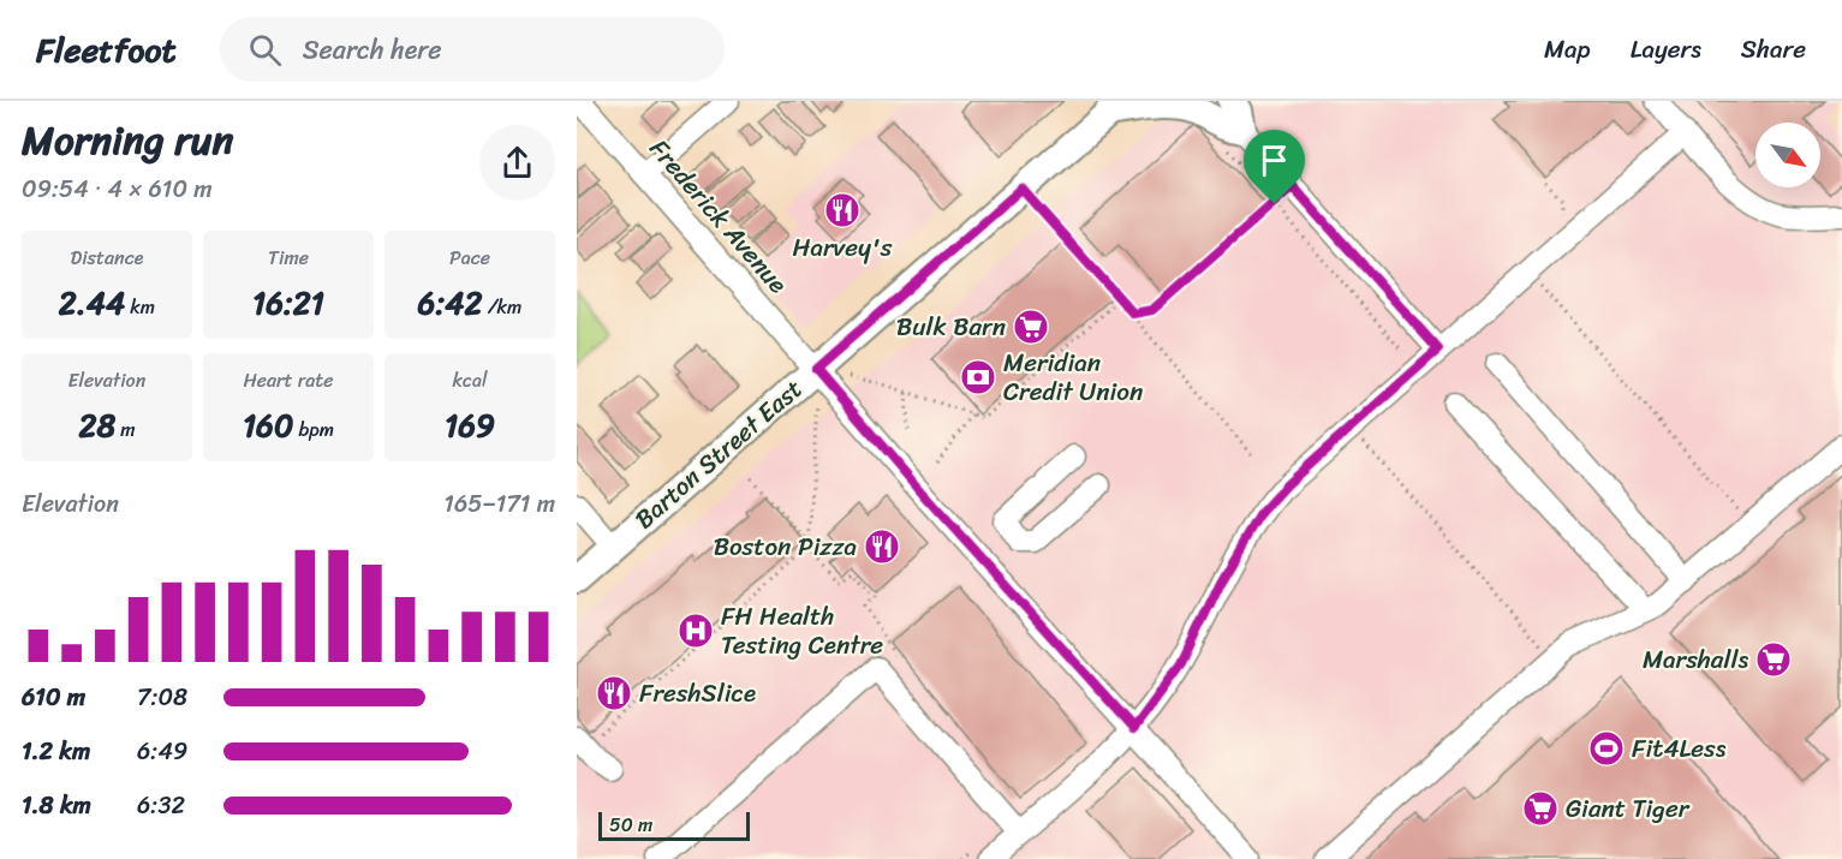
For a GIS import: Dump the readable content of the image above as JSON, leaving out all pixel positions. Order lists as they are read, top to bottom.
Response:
{
  "streets": {
    "main road": ["Barton Street East"],
    "street": ["Frederick Avenue"]
  },
  "crossings": [
    ["Frederick Avenue", "Barton Street East"]
  ],
  "places": {
    "restaurant": ["Harvey's", "Boston Pizza", "FreshSlice"],
    "supermarket": ["Bulk Barn", "Marshalls", "Giant Tiger"],
    "bank": ["Meridian Credit Union"],
    "hospital": ["FH Health Testing Centre"],
    "sports": ["Fit4Less"]
  },
  "scale_bar": "50 m",
  "north": "bottom right",
  "page": {
    "header": "Fleetfoot",
    "search": "Search here",
    "nav": ["Map", "Layers", "Share"],
    "heading": ["Morning run", "09:54 · 4 × 610 m"],
    "stats": [
      ["Distance", "2.44 km"],
      ["Time", "16:21"],
      ["Pace", "6:42 /km"],
      ["Elevation", "28 m"],
      ["Heart rate", "160 bpm"],
      ["kcal", "169"]
    ],
    "chart": ["Elevation", "165–171 m"],
    "list": [
      {
        "name": "610 m",
        "note": "7:08"
      },
      {
        "name": "1.2 km",
        "note": "6:49"
      },
      {
        "name": "1.8 km",
        "note": "6:32"
      }
    ],
    "scale": "50 m"
  }
}
